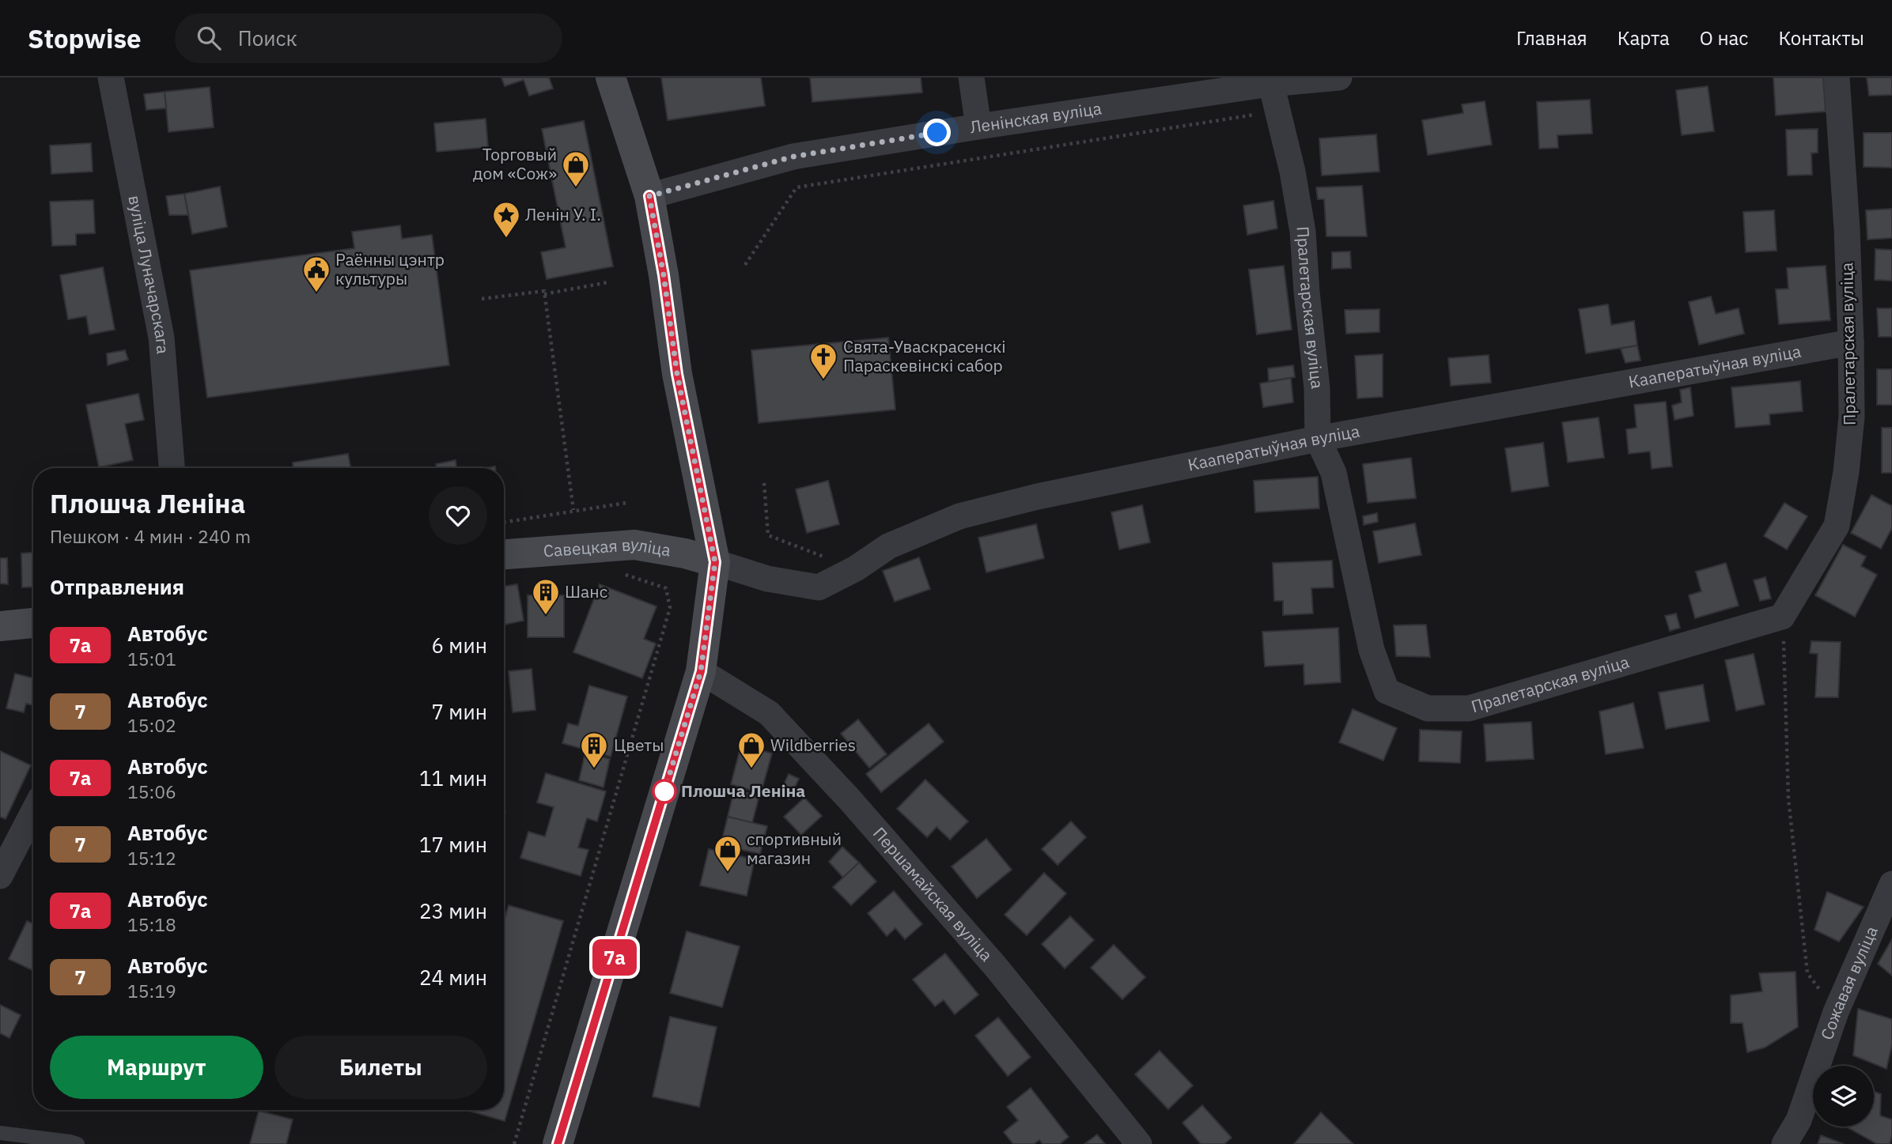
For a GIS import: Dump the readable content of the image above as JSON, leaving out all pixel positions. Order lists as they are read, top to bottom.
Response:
{
  "streets": {
    "main road": ["Савецкая вуліца"],
    "street": [
      "Ленінская вуліца",
      "вуліца Луначарскага",
      "Пралетарская вуліца",
      "Кааператыўная вуліца",
      "Першамайская вуліца",
      "Сожавая вуліца"
    ]
  },
  "crossings": [
    ["Ленінская вуліца", "Пралетарская вуліца"],
    ["Пралетарская вуліца", "Кааператыўная вуліца"],
    ["Кааператыўная вуліца", "Савецкая вуліца"]
  ],
  "places": {
    "shop": ["Торговый дом «Сож»", "Wildberries", "спортивный магазин"],
    "place": ["Ленін У. І."],
    "public building": ["Раённы цэнтр культуры"],
    "church": ["Свята-Уваскрасенскі Параскевінскі сабор"],
    "building": ["Шанс", "Цветы"],
    "other": ["Плошча Леніна"]
  },
  "lines": ["bus line 7а"],
  "page": {
    "header": "Stopwise",
    "search": "Поиск",
    "nav": [
      "Главная",
      "Карта",
      "О нас",
      "Контакты"
    ],
    "on_map": "7а",
    "heading": [
      ["Плошча Леніна", "Пешком · 4 мин · 240 m"],
      "Отправления"
    ],
    "list": [
      {
        "mark": "7а",
        "name": "Автобус",
        "note": "15:01",
        "value": "6 мин"
      },
      {
        "mark": "7",
        "name": "Автобус",
        "note": "15:02",
        "value": "7 мин"
      },
      {
        "mark": "7а",
        "name": "Автобус",
        "note": "15:06",
        "value": "11 мин"
      },
      {
        "mark": "7",
        "name": "Автобус",
        "note": "15:12",
        "value": "17 мин"
      },
      {
        "mark": "7а",
        "name": "Автобус",
        "note": "15:18",
        "value": "23 мин"
      },
      {
        "mark": "7",
        "name": "Автобус",
        "note": "15:19",
        "value": "24 мин"
      }
    ],
    "buttons": ["Маршрут", "Билеты"]
  }
}
